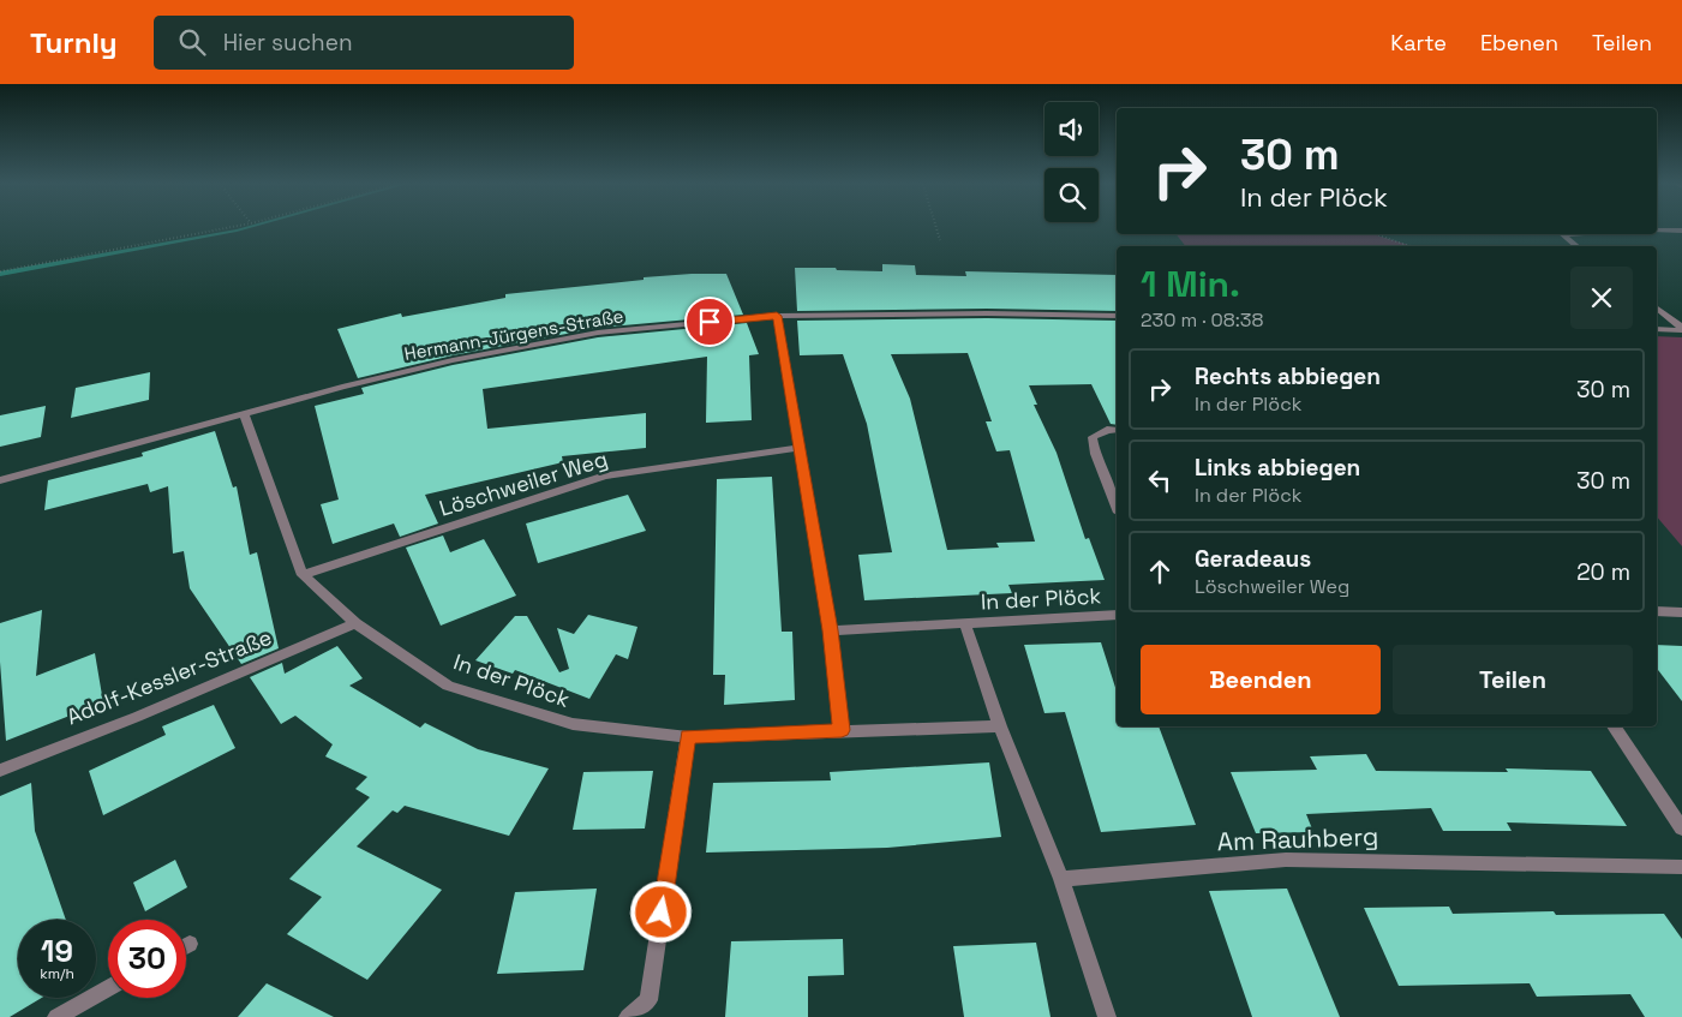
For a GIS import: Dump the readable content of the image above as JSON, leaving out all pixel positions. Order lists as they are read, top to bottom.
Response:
{
  "streets": {
    "street": [
      "Hermann-Jürgens-Straße",
      "Löschweiler Weg",
      "In der Plöck",
      "Adolf-Kessler-Straße",
      "Am Rauhberg"
    ]
  },
  "crossings": [
    ["Hermann-Jürgens-Straße", "In der Plöck"],
    ["Löschweiler Weg", "In der Plöck"],
    ["In der Plöck", "Adolf-Kessler-Straße"],
    ["In der Plöck", "Am Rauhberg"]
  ],
  "page": {
    "header": "Turnly",
    "search": "Hier suchen",
    "nav": ["Karte", "Ebenen", "Teilen"],
    "turn": ["30 m", "In der Plöck"],
    "heading": ["1 Min.", "230 m · 08:38"],
    "list": [
      {
        "name": "Rechts abbiegen",
        "note": "In der Plöck",
        "value": "30 m"
      },
      {
        "name": "Links abbiegen",
        "note": "In der Plöck",
        "value": "30 m"
      },
      {
        "name": "Geradeaus",
        "note": "Löschweiler Weg",
        "value": "20 m"
      }
    ],
    "buttons": ["Beenden", "Teilen"],
    "speed": "19 km/h",
    "limit": "30"
  }
}
